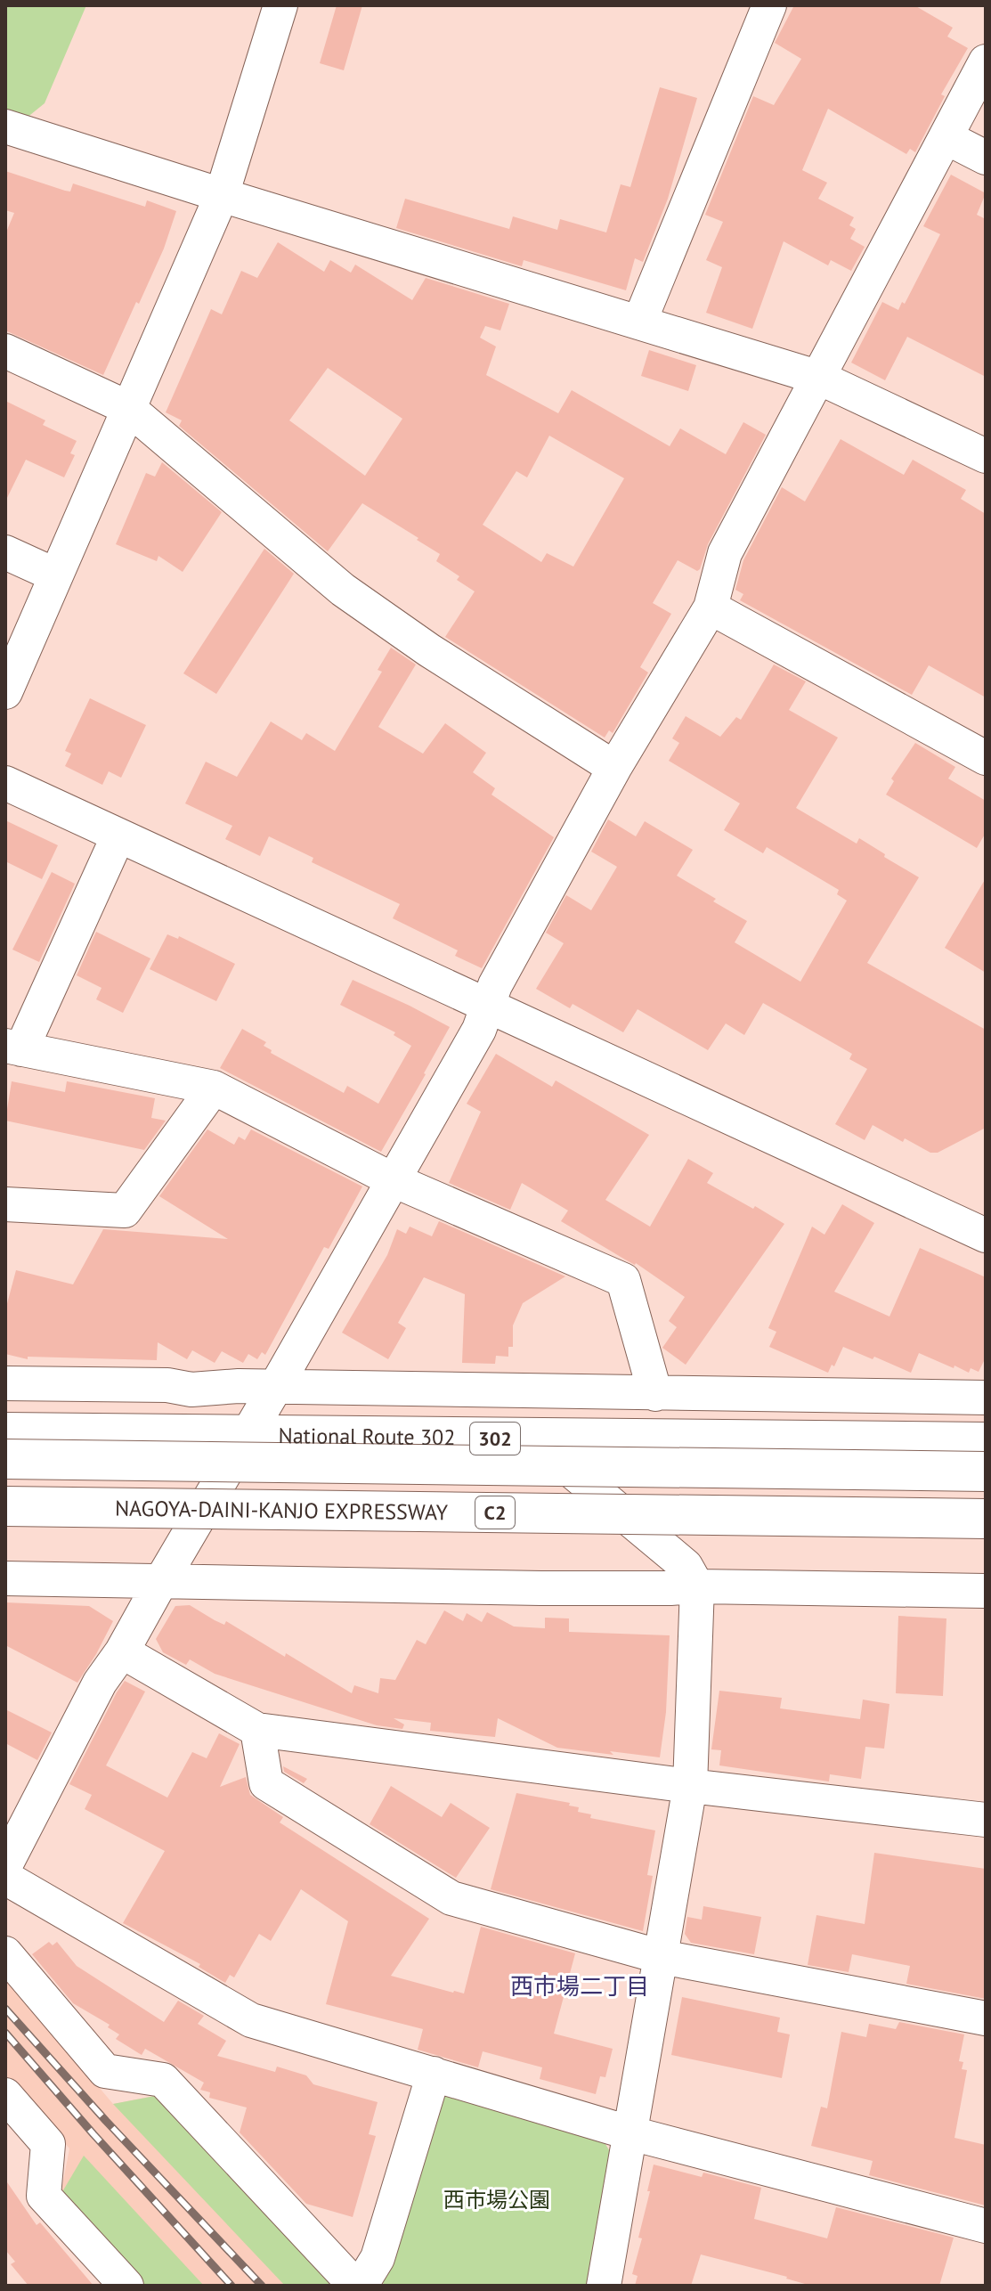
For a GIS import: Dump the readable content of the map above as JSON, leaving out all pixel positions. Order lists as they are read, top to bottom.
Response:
{
  "streets": {
    "highway": [
      "National Route 302",
      "302",
      "NAGOYA-DAINI-KANJO EXPRESSWAY",
      "C2"
    ]
  },
  "districts": ["西市場二丁目"],
  "parks": ["西市場公園"]
}
